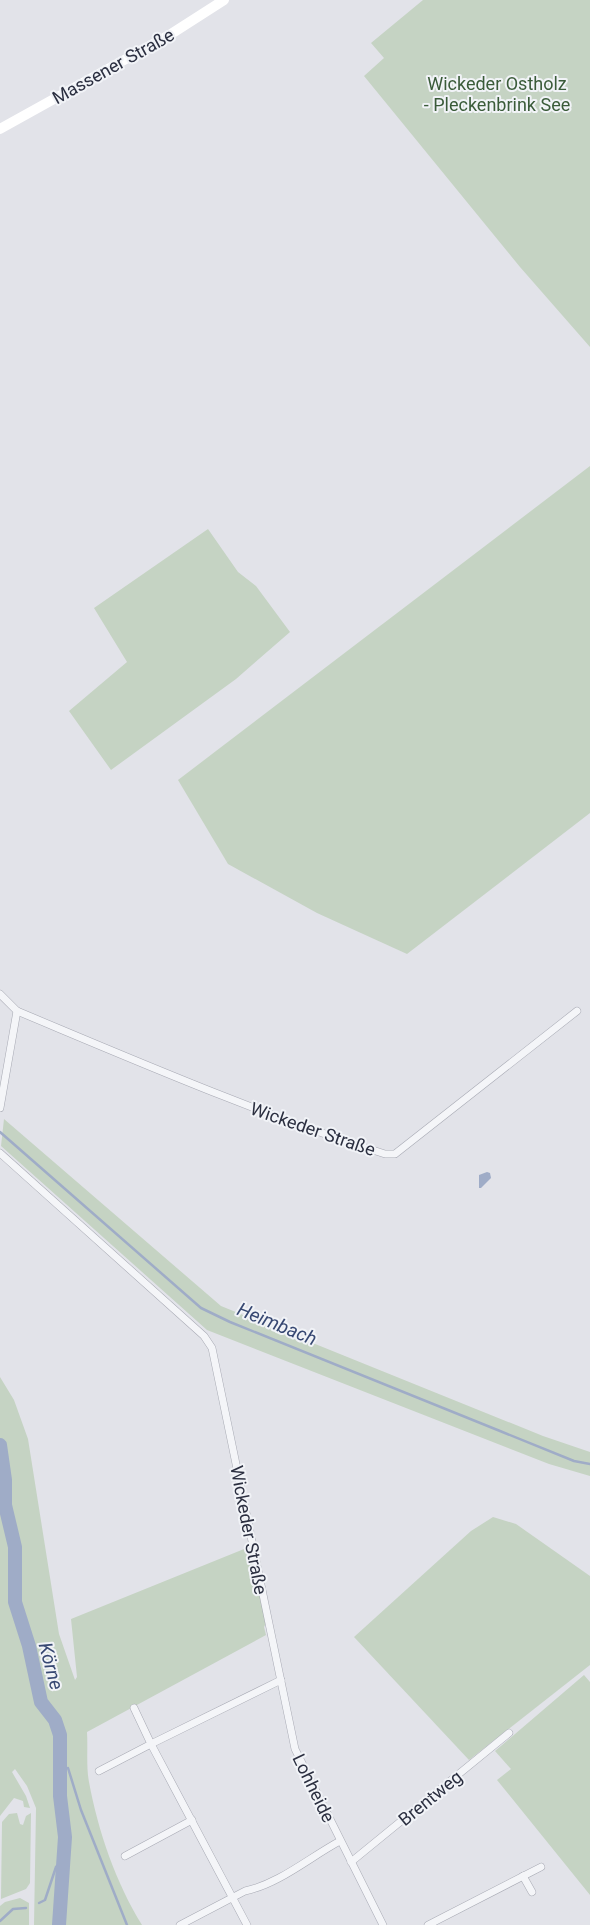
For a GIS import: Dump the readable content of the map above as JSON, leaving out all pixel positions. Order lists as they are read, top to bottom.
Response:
{
  "streets": {
    "main road": ["Massener Straße"],
    "street": ["Wickeder Straße", "Lohheide", "Brentweg"]
  },
  "crossings": [
    ["Wickeder Straße", "Lohheide"],
    ["Lohheide", "Brentweg"]
  ],
  "water": ["Heimbach", "Körne"],
  "parks": ["Wickeder Ostholz - Pleckenbrink See"]
}
